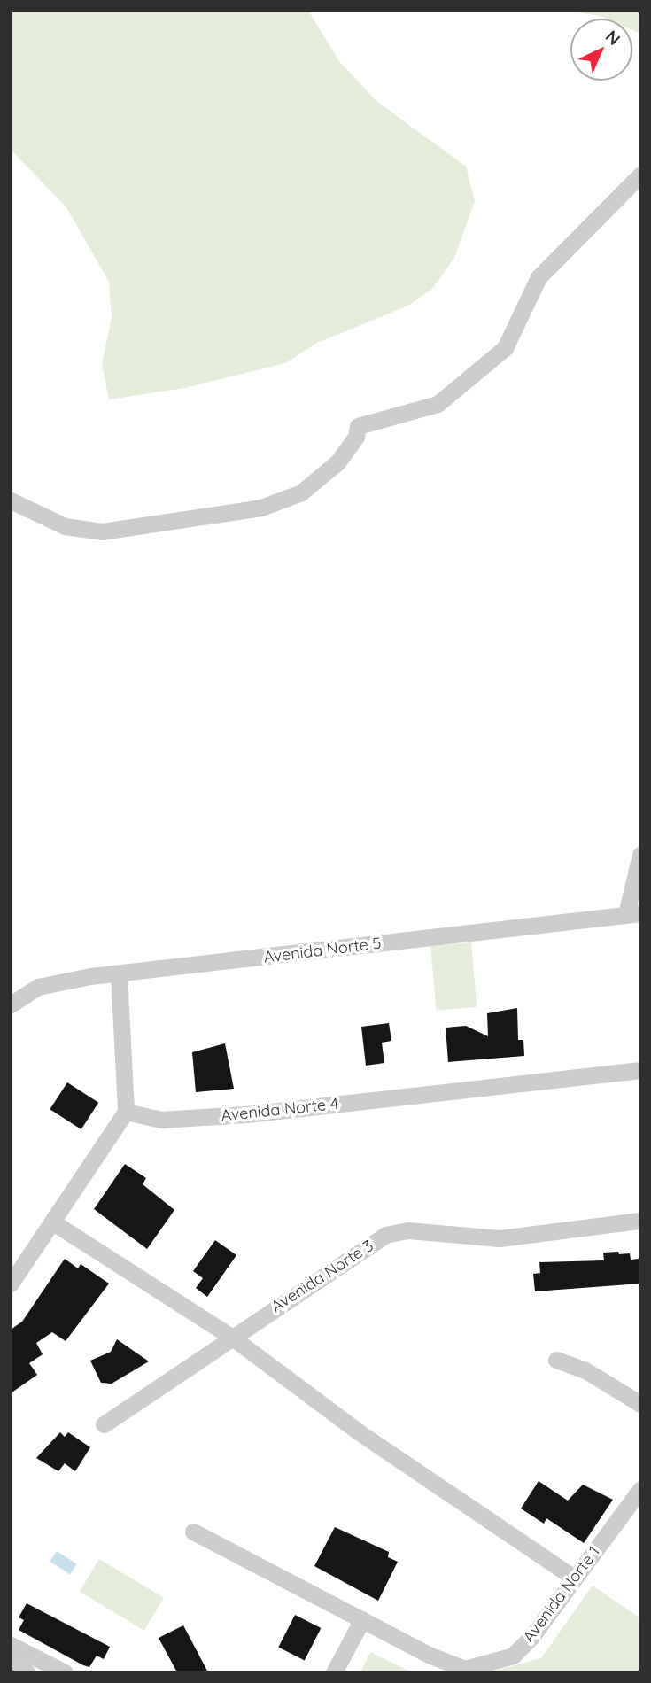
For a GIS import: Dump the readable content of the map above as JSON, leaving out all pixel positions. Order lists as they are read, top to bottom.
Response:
{
  "streets": {
    "street": [
      "Avenida Norte 5",
      "Avenida Norte 4",
      "Avenida Norte 3",
      "Avenida Norte 1"
    ]
  },
  "north": "top right"
}
